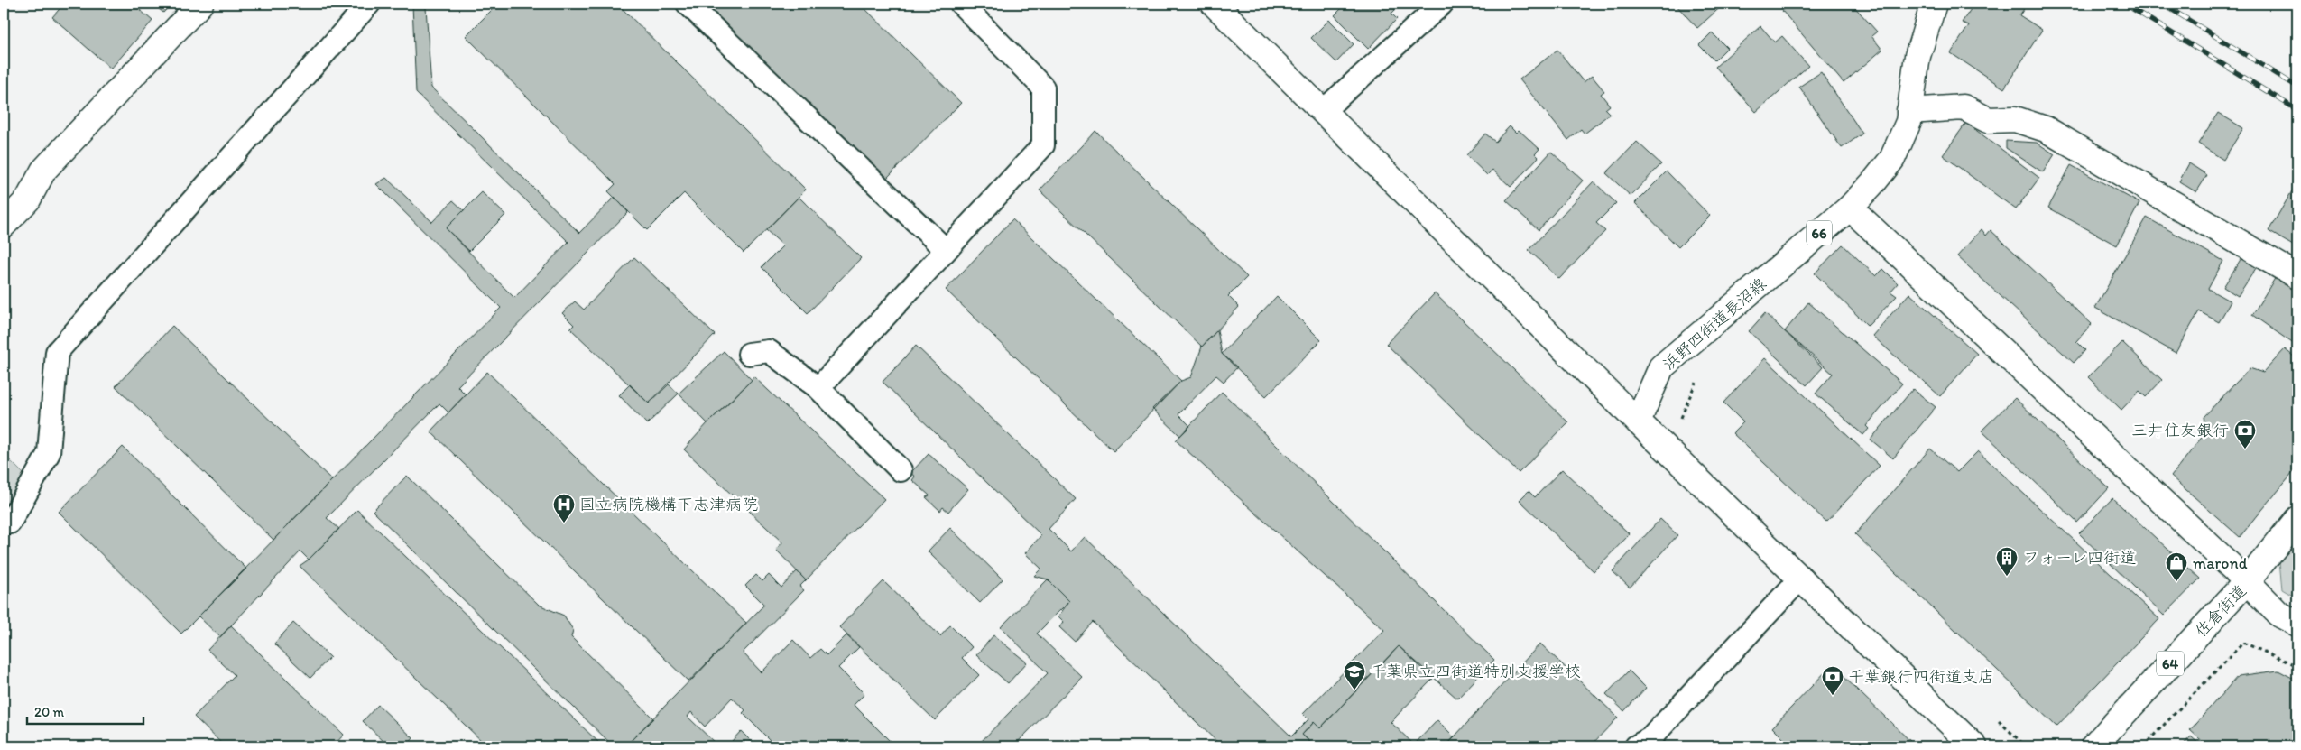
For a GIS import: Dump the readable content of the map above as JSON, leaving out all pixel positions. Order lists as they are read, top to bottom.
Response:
{
  "streets": {
    "street": [
      "66",
      "浜野四街道長沼線",
      "佐倉街道",
      "64"
    ]
  },
  "places": {
    "bank": ["三井住友銀行", "千葉銀行四街道支店"],
    "hospital": ["国立病院機構下志津病院"],
    "building": ["フォーレ四街道"],
    "shop": ["marond"],
    "school or university": ["千葉県立四街道特別支援学校"]
  },
  "scale_bar": "20 m"
}
